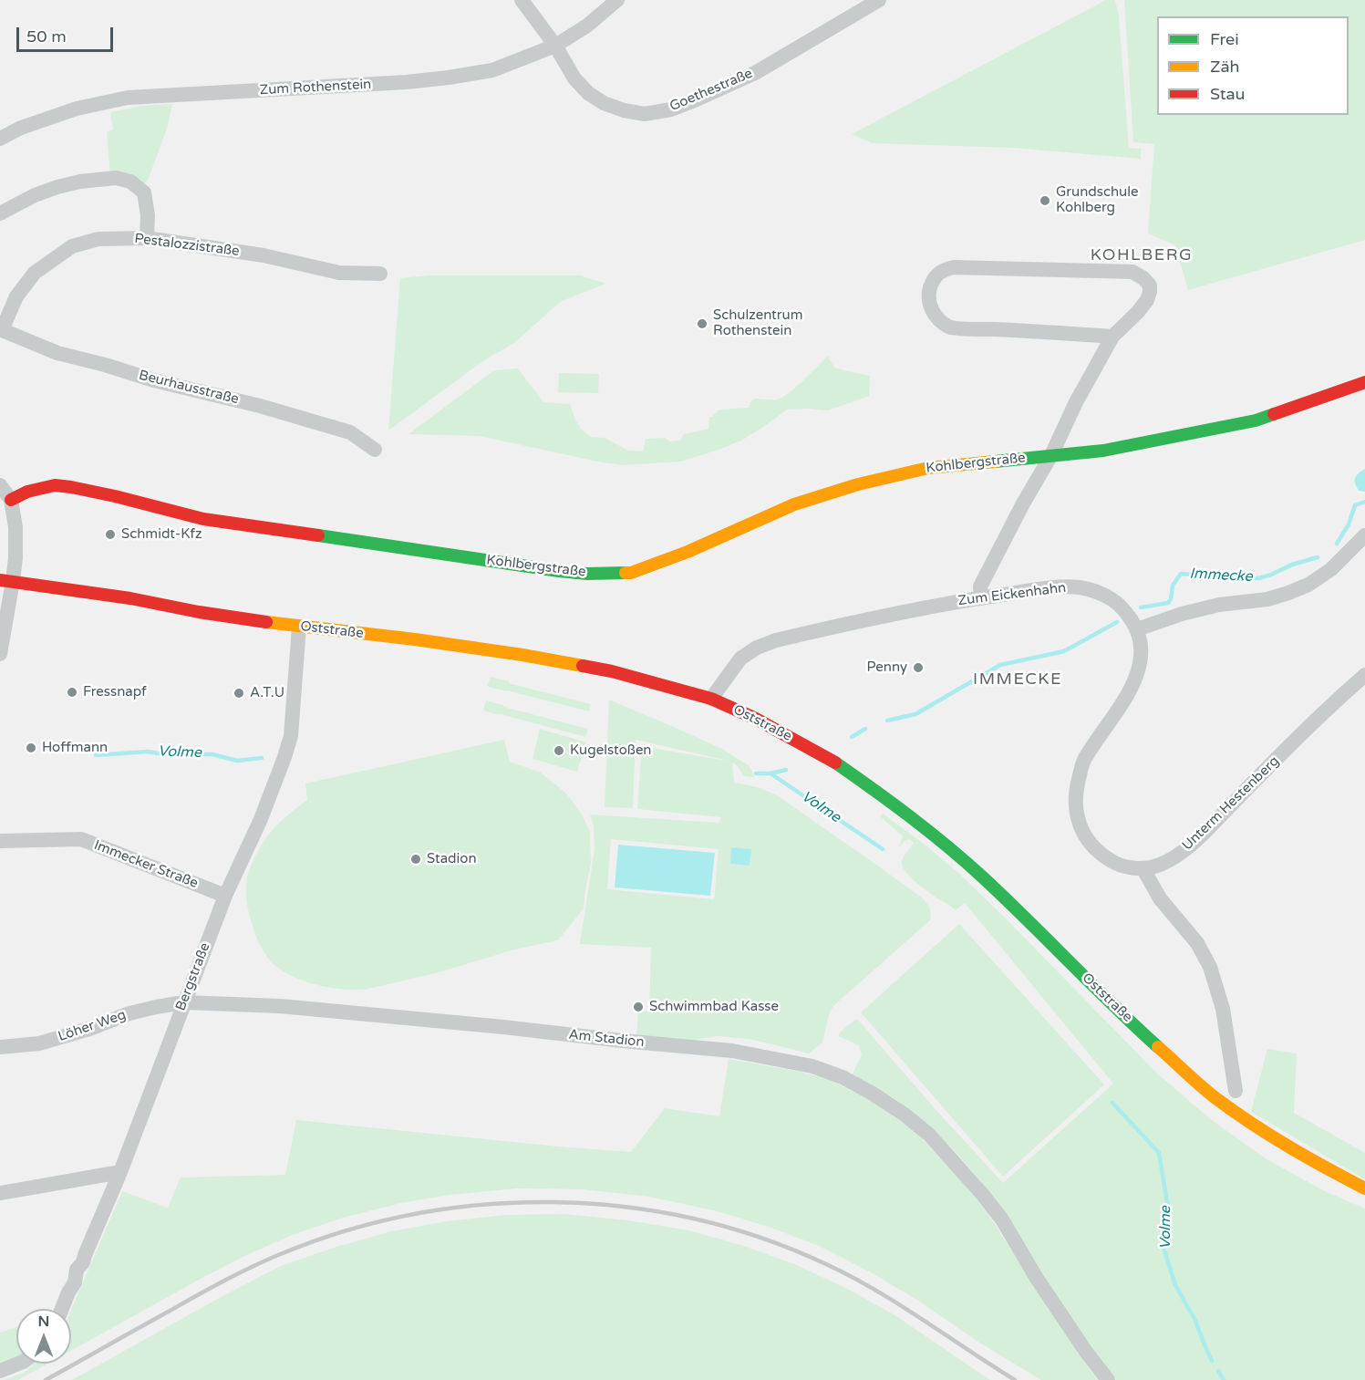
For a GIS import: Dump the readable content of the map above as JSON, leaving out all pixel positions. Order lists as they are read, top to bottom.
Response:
{
  "streets": {
    "main road": ["Kohlbergstraße", "Oststraße"],
    "street": [
      "Zum Rothenstein",
      "Goethestraße",
      "Pestalozzistraße",
      "Beurhausstraße",
      "Zum Eickenhahn",
      "Unterm Hestenberg",
      "Immecker Straße",
      "Bergstraße",
      "Löher Weg",
      "Am Stadion"
    ]
  },
  "crossings": [
    ["Zum Rothenstein", "Goethestraße"],
    ["Pestalozzistraße", "Beurhausstraße"],
    ["Kohlbergstraße", "Zum Eickenhahn"],
    ["Zum Eickenhahn", "Oststraße"],
    ["Zum Eickenhahn", "Unterm Hestenberg"],
    ["Oststraße", "Bergstraße"],
    ["Immecker Straße", "Bergstraße"],
    ["Bergstraße", "Löher Weg"],
    ["Bergstraße", "Am Stadion"],
    ["Löher Weg", "Am Stadion"]
  ],
  "districts": ["KOHLBERG", "IMMECKE"],
  "water": ["Immecke", "Volme"],
  "places": [
    "Grundschule Kohlberg",
    "Schulzentrum Rothenstein",
    "Schmidt-Kfz",
    "Penny",
    "Fressnapf",
    "A.T.U",
    "Hoffmann",
    "Kugelstoßen",
    "Stadion",
    "Schwimmbad Kasse"
  ],
  "legend": ["Frei", "Zäh", "Stau"],
  "scale_bar": "50 m",
  "north": "top"
}
